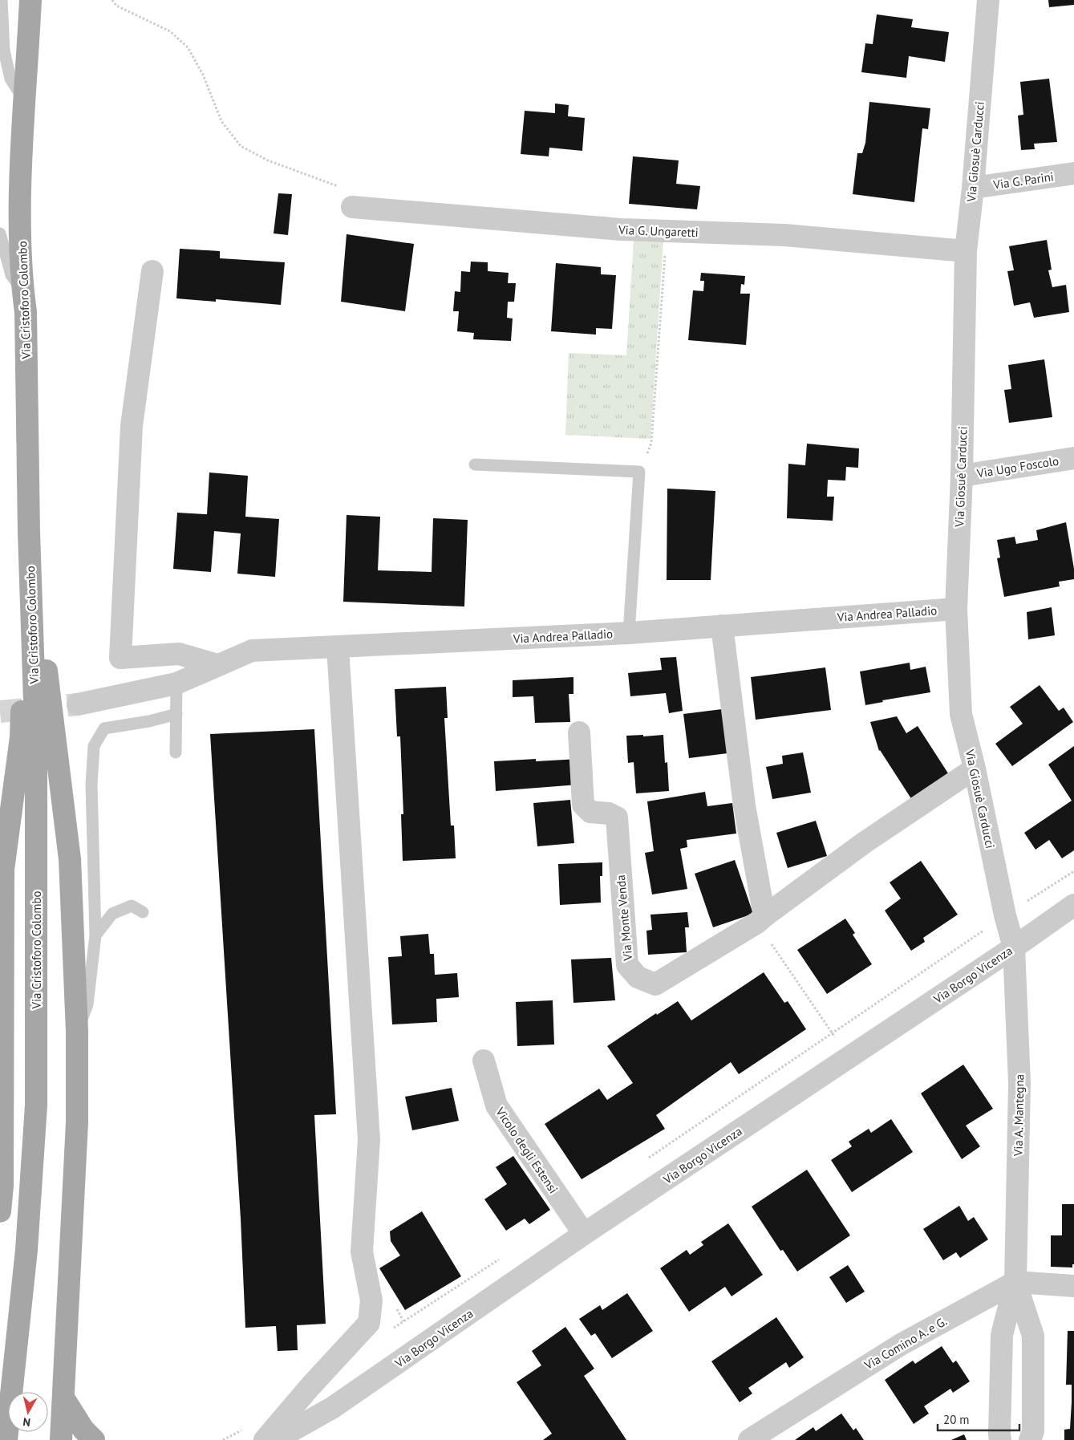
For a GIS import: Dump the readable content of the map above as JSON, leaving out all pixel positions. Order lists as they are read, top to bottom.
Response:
{
  "streets": {
    "main road": ["Via Cristoforo Colombo"],
    "street": [
      "Via Giosuè Carducci",
      "Via G. Parini",
      "Via G. Ungaretti",
      "Via Ugo Foscolo",
      "Via Andrea Palladio",
      "Via Monte Venda",
      "Via Borgo Vicenza",
      "Via A. Mantegna",
      "Vicolo degli Estensi",
      "Via Comino A. e G."
    ]
  },
  "crossings": [
    ["Via Giosuè Carducci", "Via G. Parini"],
    ["Via Giosuè Carducci", "Via G. Ungaretti"],
    ["Via Giosuè Carducci", "Via Ugo Foscolo"],
    ["Via Giosuè Carducci", "Via Andrea Palladio"],
    ["Via Giosuè Carducci", "Via Monte Venda"],
    ["Via Giosuè Carducci", "Via Borgo Vicenza"],
    ["Via Giosuè Carducci", "Via A. Mantegna"],
    ["Via Borgo Vicenza", "Via A. Mantegna"],
    ["Via Borgo Vicenza", "Vicolo degli Estensi"],
    ["Via A. Mantegna", "Via Comino A. e G."]
  ],
  "scale_bar": "20 m",
  "north": "bottom"
}
